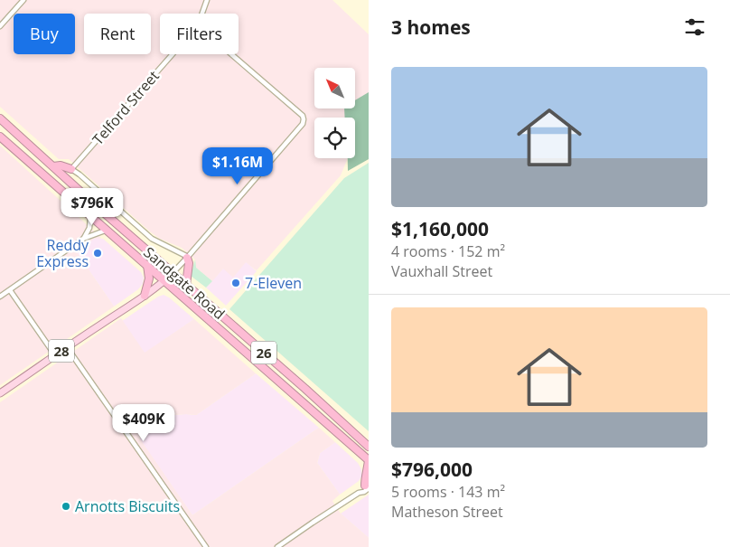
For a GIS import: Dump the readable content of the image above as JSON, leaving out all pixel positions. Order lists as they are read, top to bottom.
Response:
{
  "streets": {
    "highway": ["Sandgate Road", "26"],
    "main road": ["28"],
    "street": ["Telford Street"]
  },
  "crossings": [
    ["Telford Street", "Sandgate Road"],
    ["Sandgate Road", "28"]
  ],
  "places": ["Reddy Express", "7-Eleven", "Arnotts Biscuits"],
  "north": "top left",
  "page": {
    "heading": "3 homes",
    "chip": ["Buy", "Rent", "Filters"],
    "list": [
      {
        "name": "$1,160,000",
        "note": "4 rooms · 152 m² · Vauxhall Street"
      },
      {
        "name": "$796,000",
        "note": "5 rooms · 143 m² · Matheson Street"
      }
    ],
    "price": ["$1.16M", "$796K", "$409K"]
  }
}
